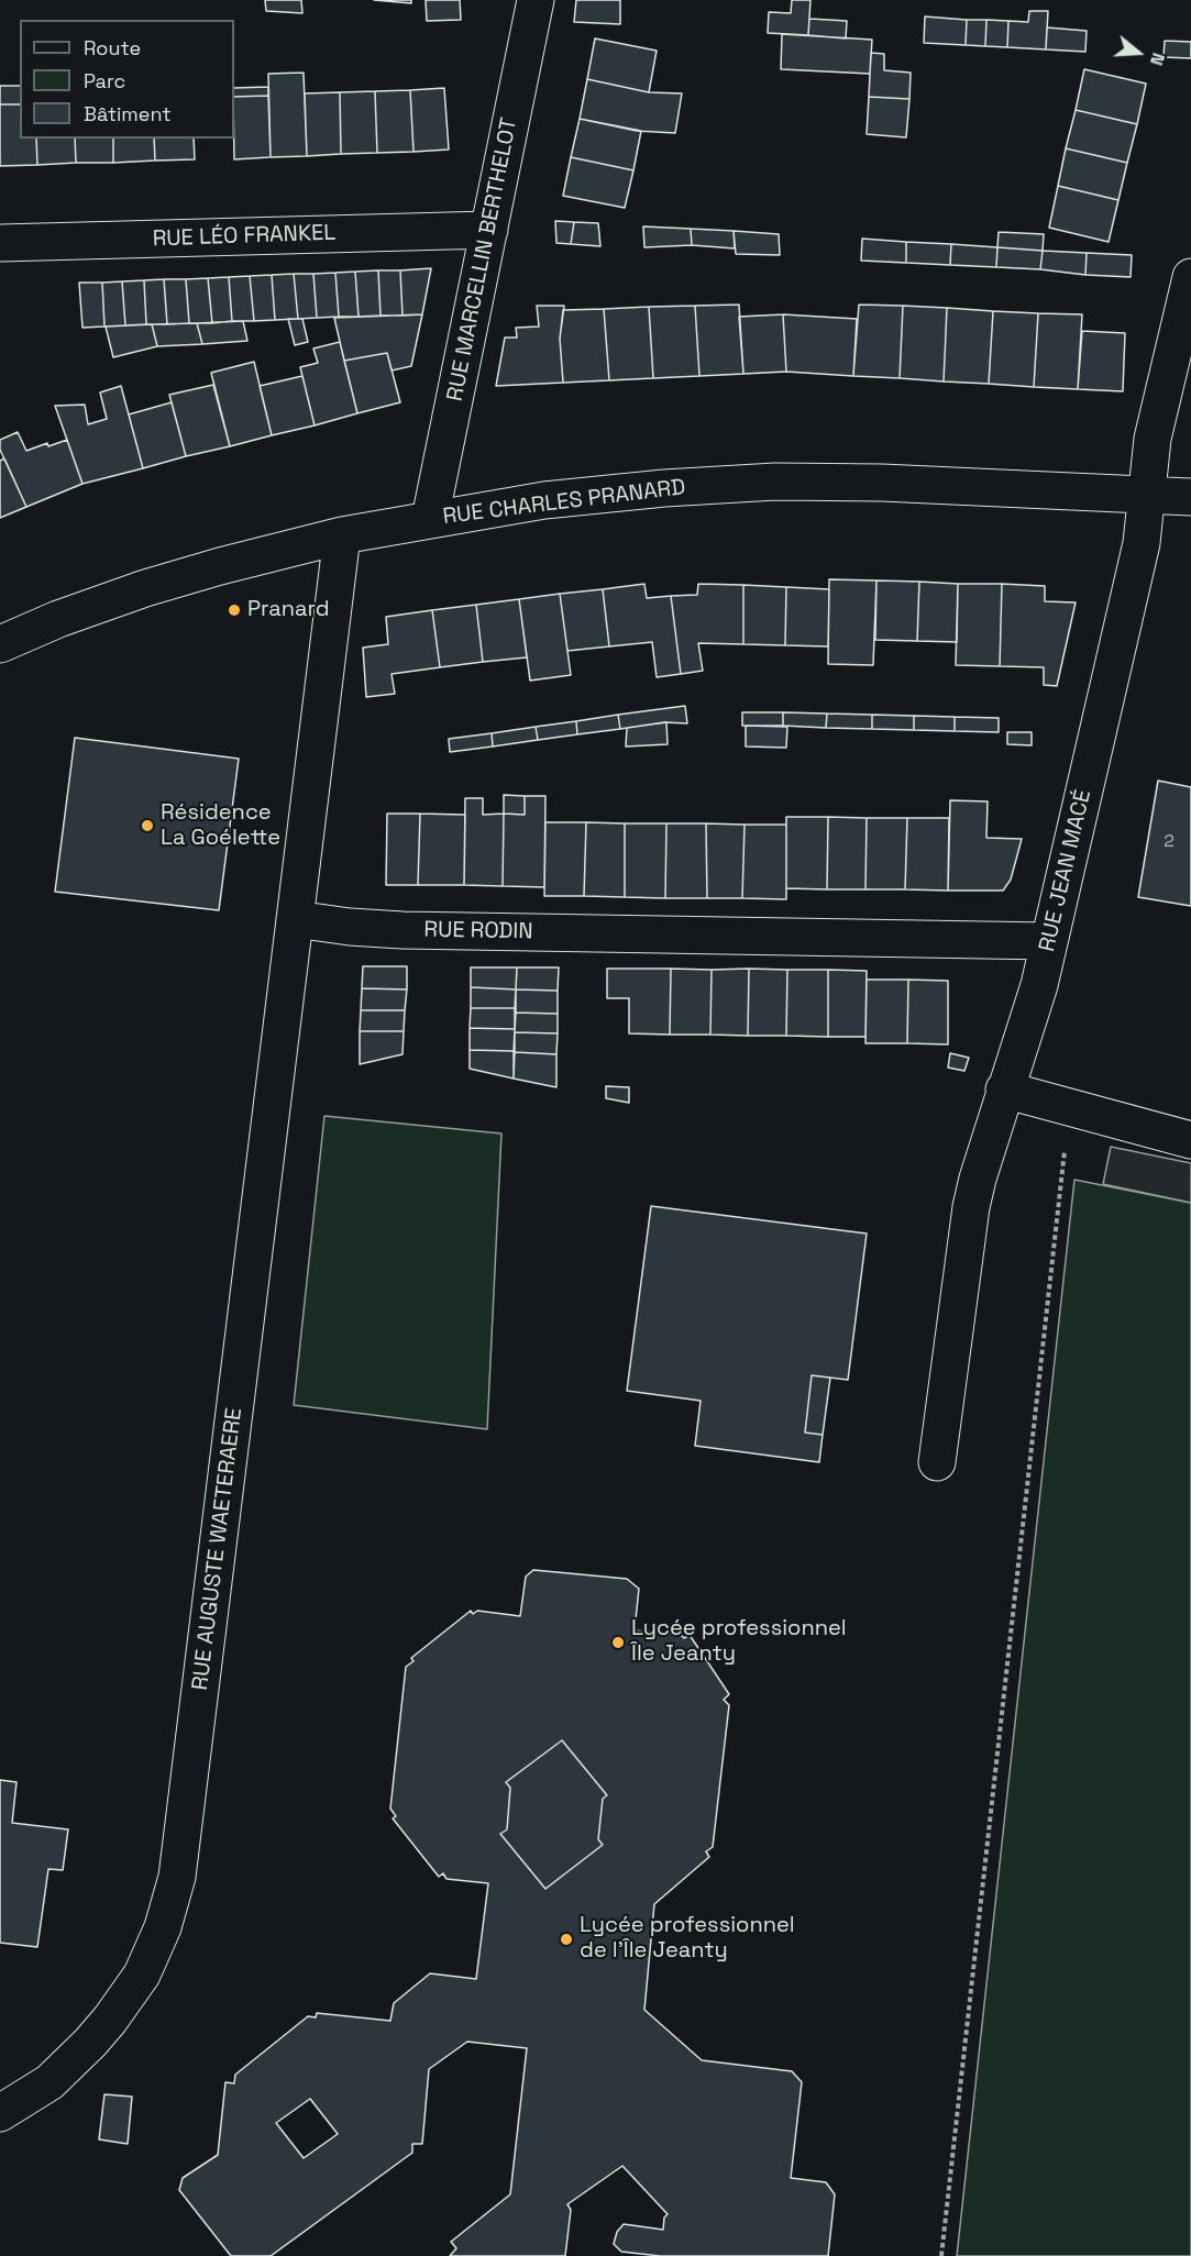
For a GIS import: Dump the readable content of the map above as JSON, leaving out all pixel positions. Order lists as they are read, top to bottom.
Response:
{
  "streets": {
    "street": [
      "RUE LÉO FRANKEL",
      "RUE MARCELLIN BERTHELOT",
      "RUE CHARLES PRANARD",
      "RUE JEAN MACÉ",
      "RUE RODIN",
      "RUE AUGUSTE WAETERAERE"
    ]
  },
  "crossings": [
    ["RUE LÉO FRANKEL", "RUE MARCELLIN BERTHELOT"],
    ["RUE MARCELLIN BERTHELOT", "RUE CHARLES PRANARD"],
    ["RUE CHARLES PRANARD", "RUE JEAN MACÉ"],
    ["RUE JEAN MACÉ", "RUE RODIN"],
    ["RUE RODIN", "RUE AUGUSTE WAETERAERE"]
  ],
  "places": [
    "Pranard",
    "Résidence La Goélette",
    "Lycée professionnel Île Jeanty",
    "Lycée professionnel de l'Île Jeanty"
  ],
  "house_numbers": ["2"],
  "legend": ["Route", "Parc", "Bâtiment"],
  "north": "right"
}
